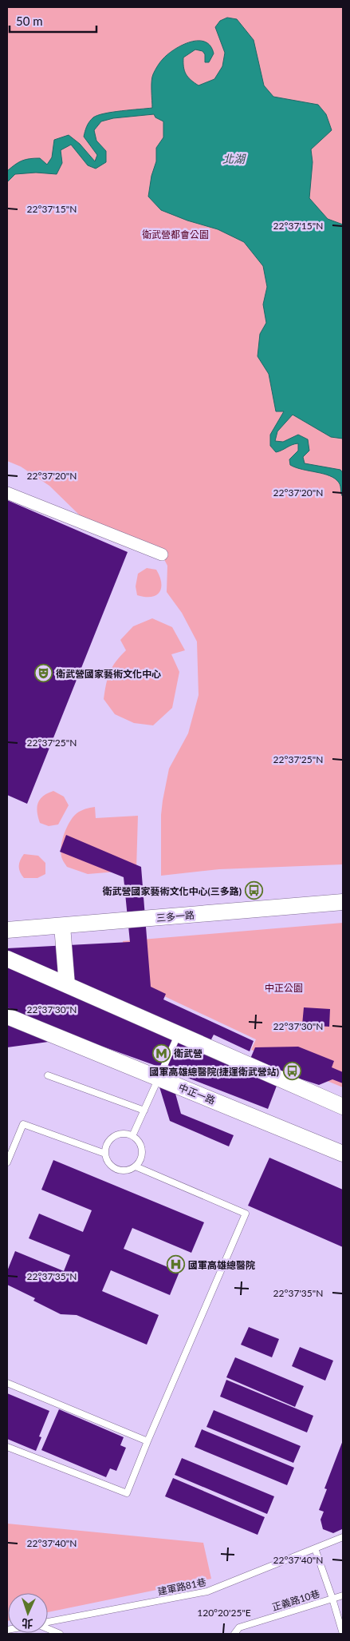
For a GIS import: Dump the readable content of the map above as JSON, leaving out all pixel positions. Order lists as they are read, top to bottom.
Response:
{
  "streets": {
    "street": ["三多一路", "中正一路"],
    "lane": ["建軍路81巷", "正義路10巷"]
  },
  "water": ["北湖"],
  "parks": ["衛武營都會公園", "中正公園"],
  "places": {
    "theatre": ["衛武營國家藝術文化中心"],
    "bus stop": ["衛武營國家藝術文化中心(三多路)", "國軍高雄總醫院(捷運衛武營站)"],
    "metro station": ["衛武營"],
    "hospital": ["國軍高雄總醫院"]
  },
  "scale_bar": "50 m",
  "north": "bottom",
  "coordinates": [
    "22°37'15\"N",
    "22°37'20\"N",
    "22°37'25\"N",
    "22°37'30\"N",
    "22°37'35\"N",
    "22°37'40\"N",
    "120°20'25\"E"
  ]
}
